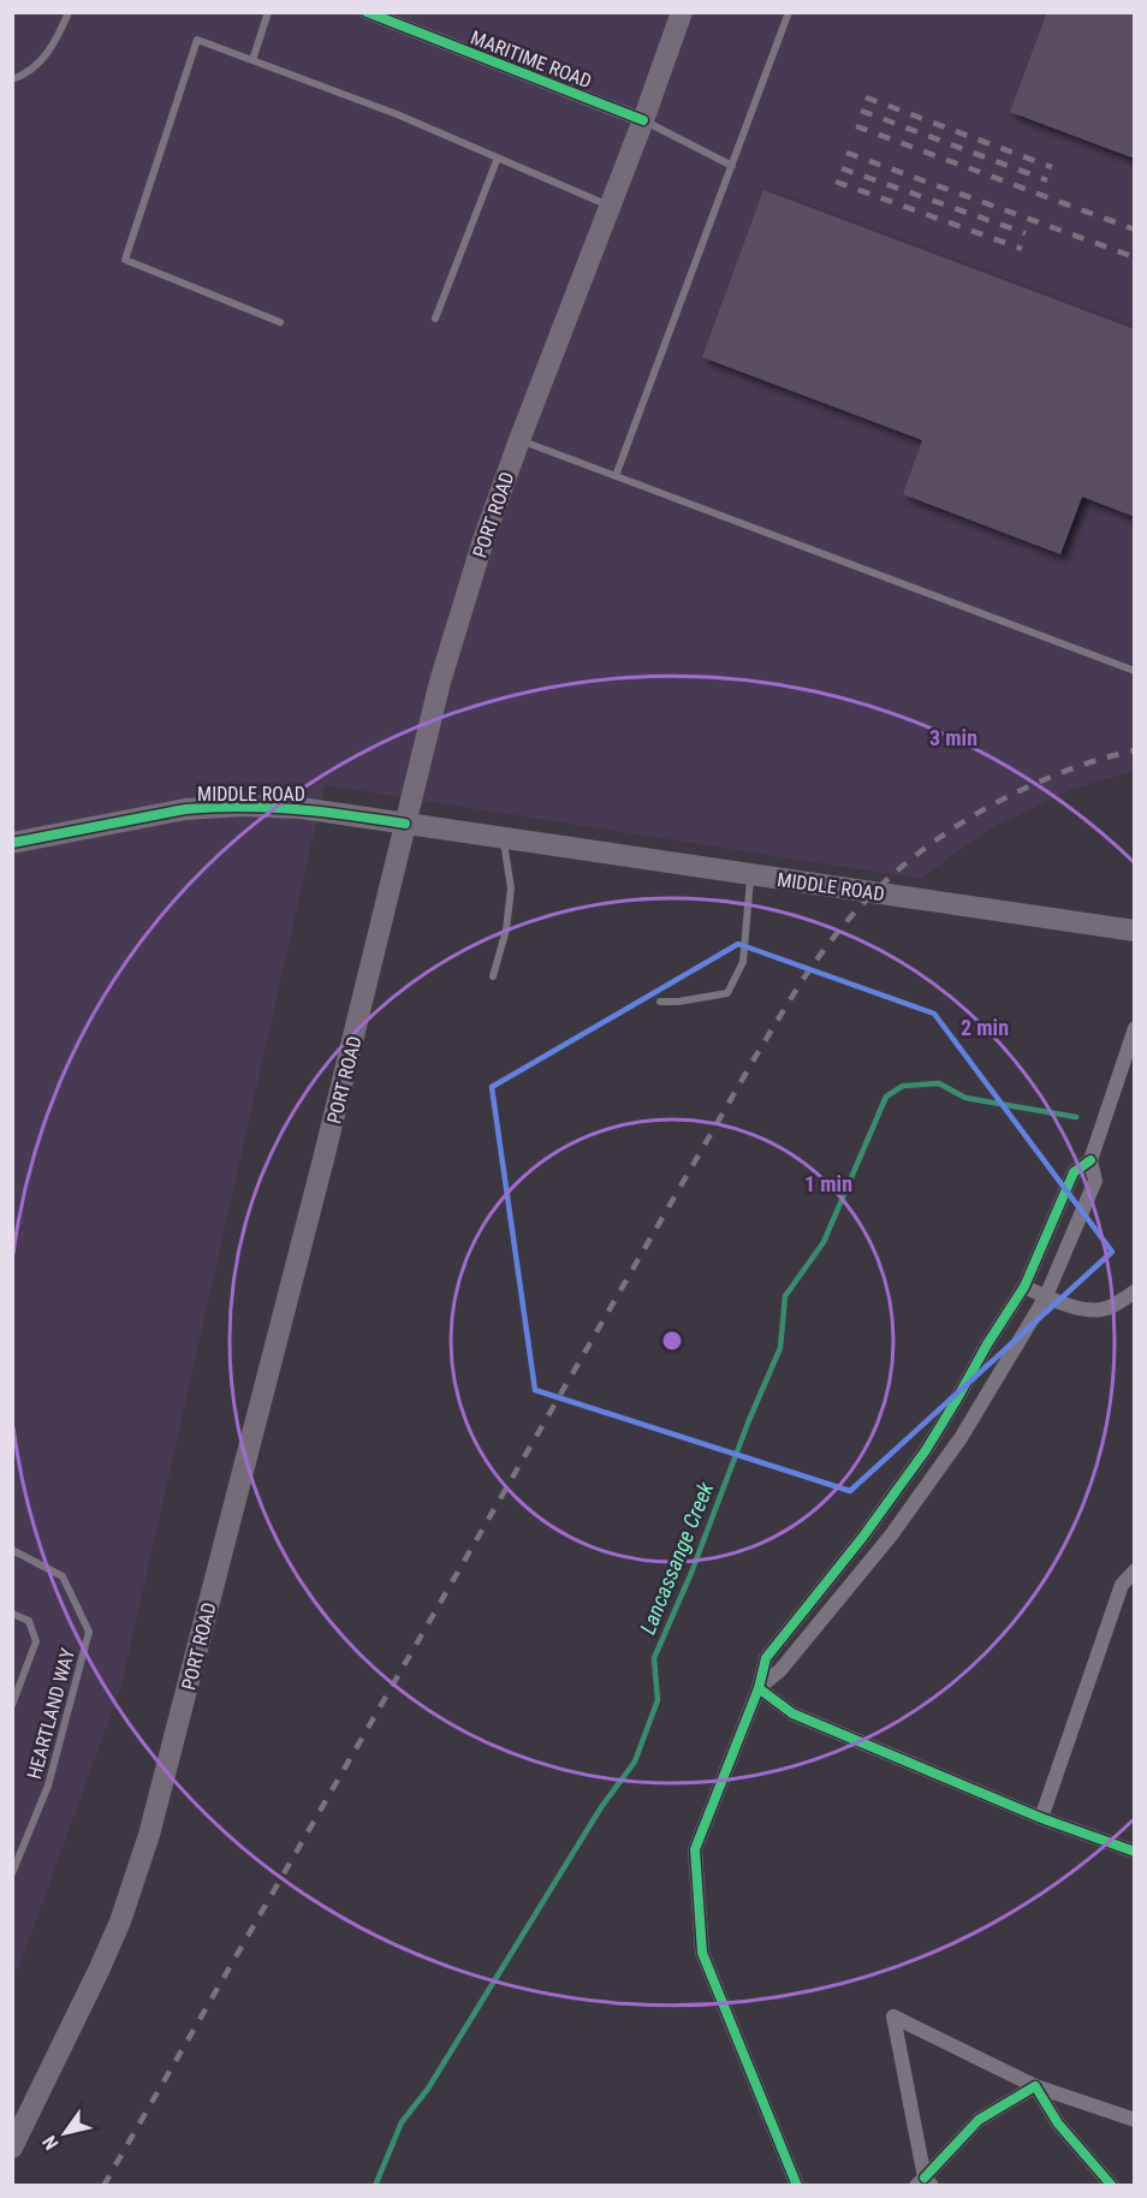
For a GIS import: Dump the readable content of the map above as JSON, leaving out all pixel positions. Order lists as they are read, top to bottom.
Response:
{
  "streets": {
    "main road": ["PORT ROAD", "MIDDLE ROAD"],
    "street": ["MARITIME ROAD"],
    "lane": ["HEARTLAND WAY"]
  },
  "crossings": [
    ["MARITIME ROAD", "PORT ROAD"],
    ["PORT ROAD", "MIDDLE ROAD"]
  ],
  "water": ["Lancassange Creek"],
  "north": "bottom left",
  "rings": ["3 min", "2 min", "1 min"]
}
